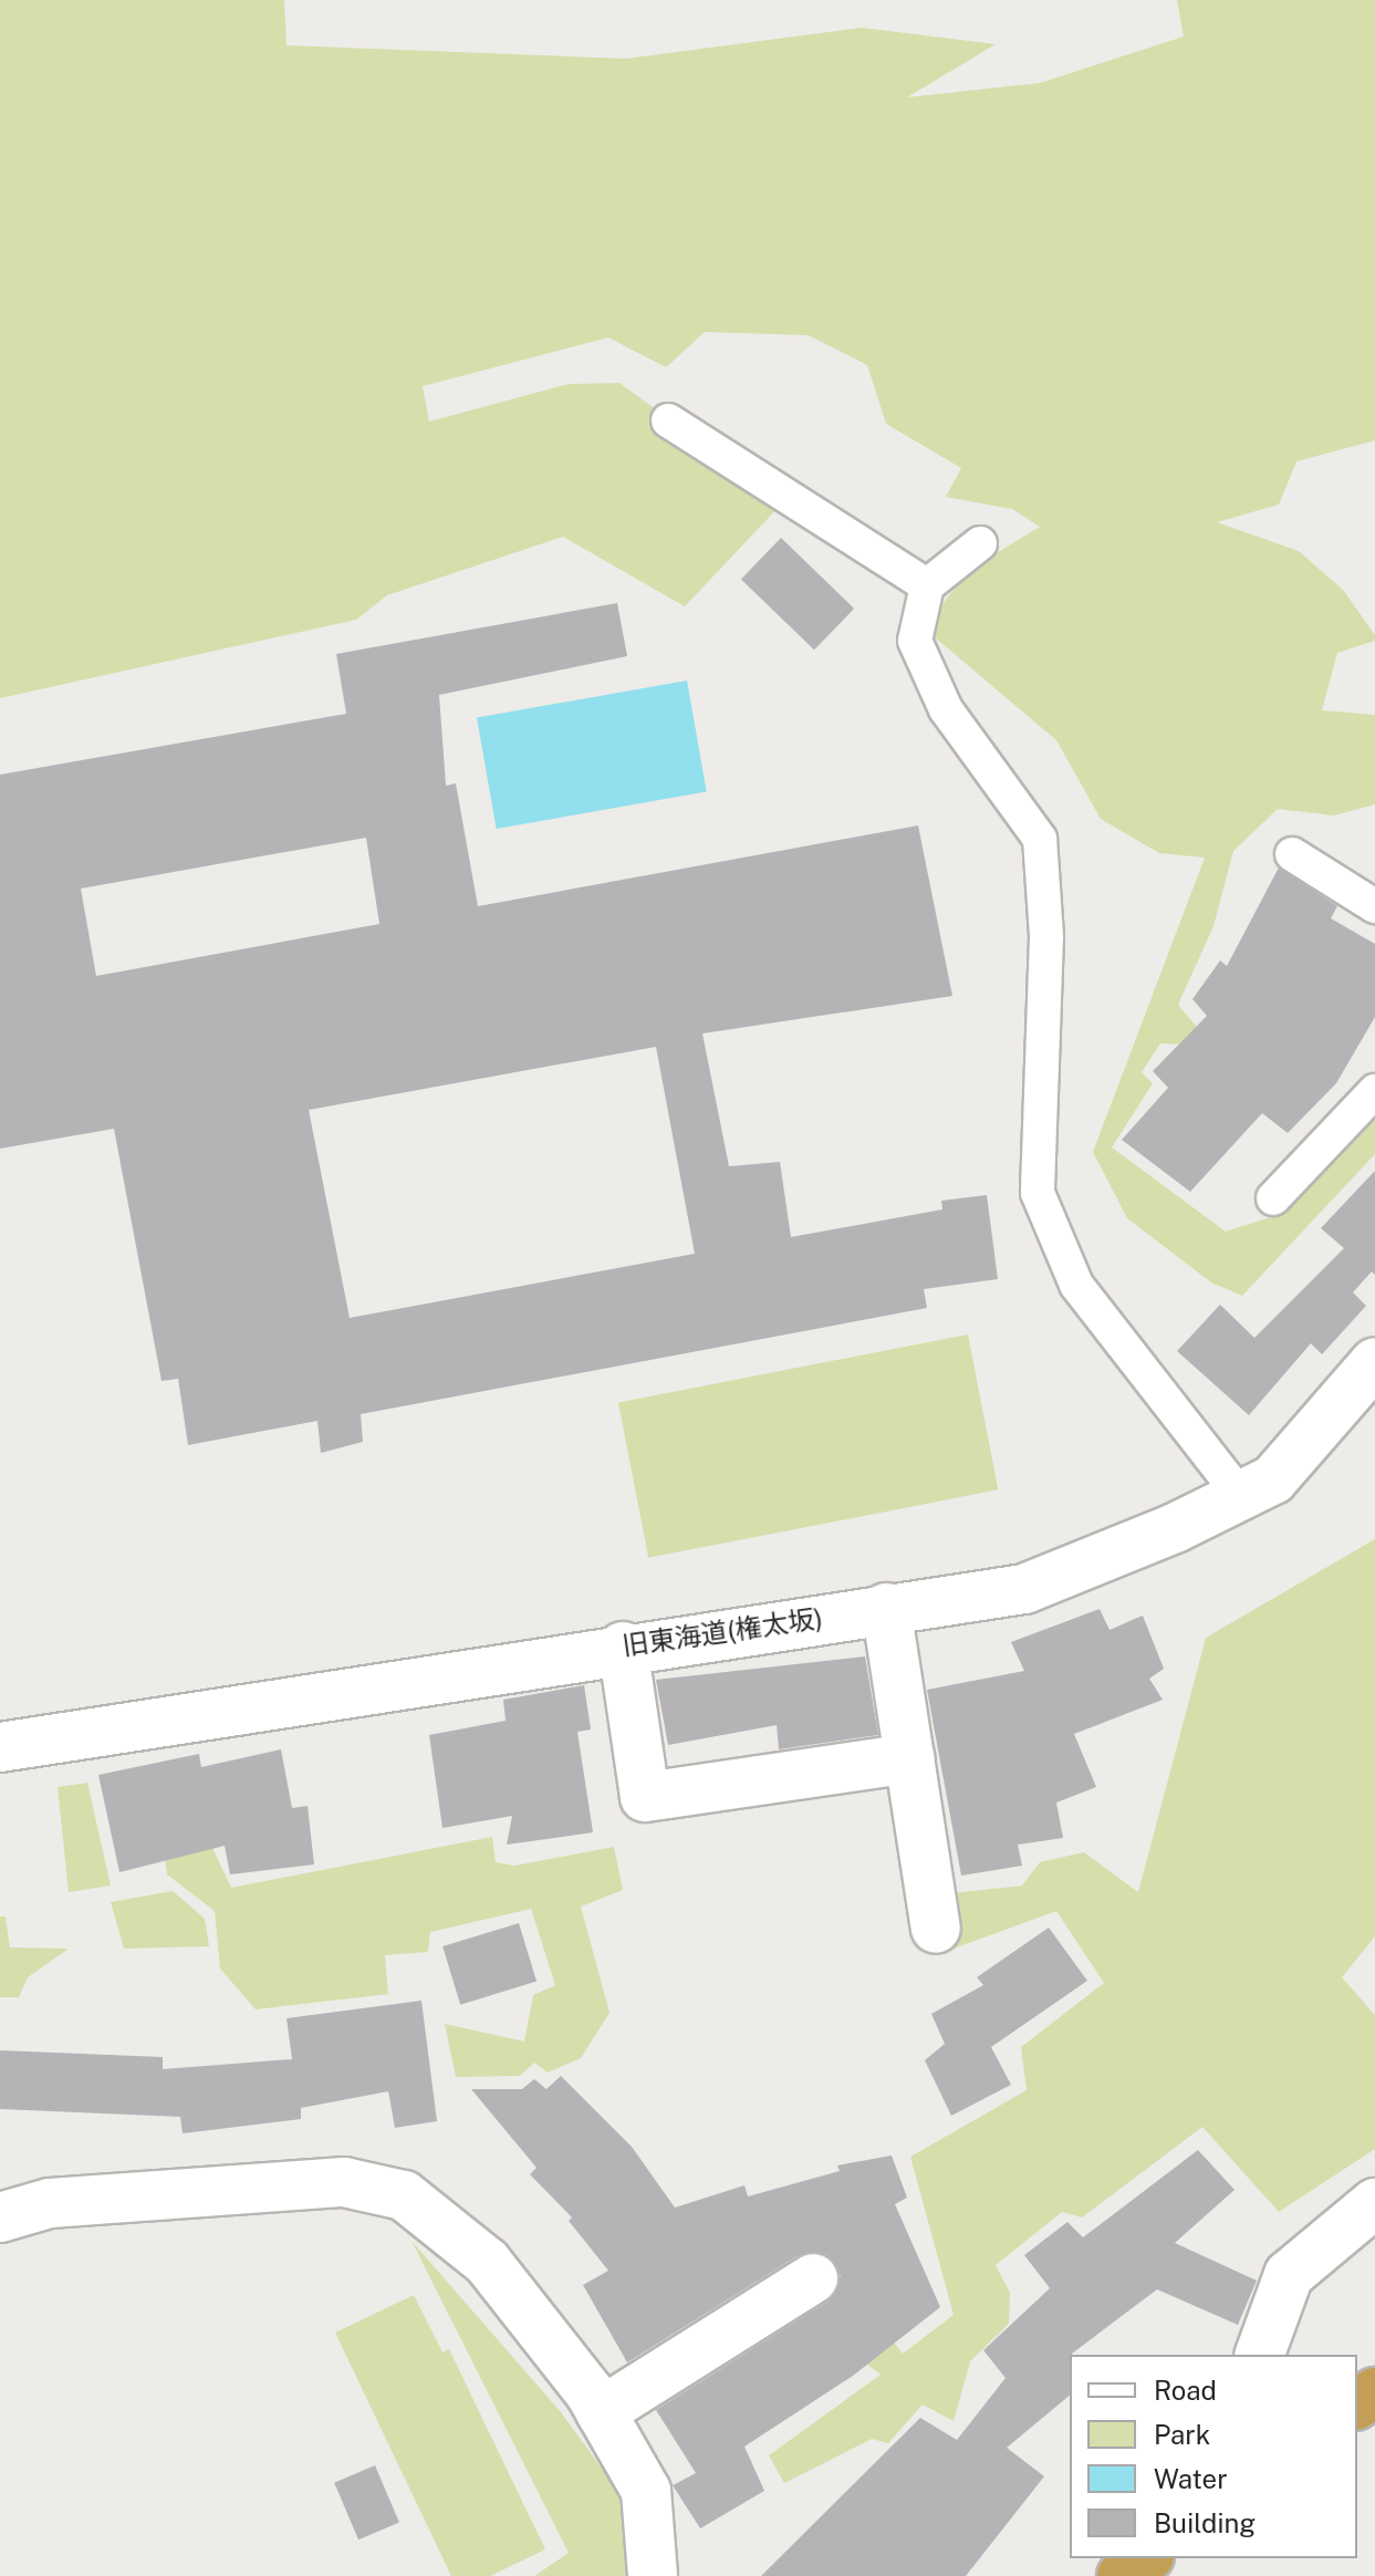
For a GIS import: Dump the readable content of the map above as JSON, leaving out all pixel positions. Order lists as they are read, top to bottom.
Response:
{
  "streets": {
    "street": ["旧東海道(権太坂)"]
  },
  "legend": [
    "Road",
    "Park",
    "Water",
    "Building"
  ]
}
